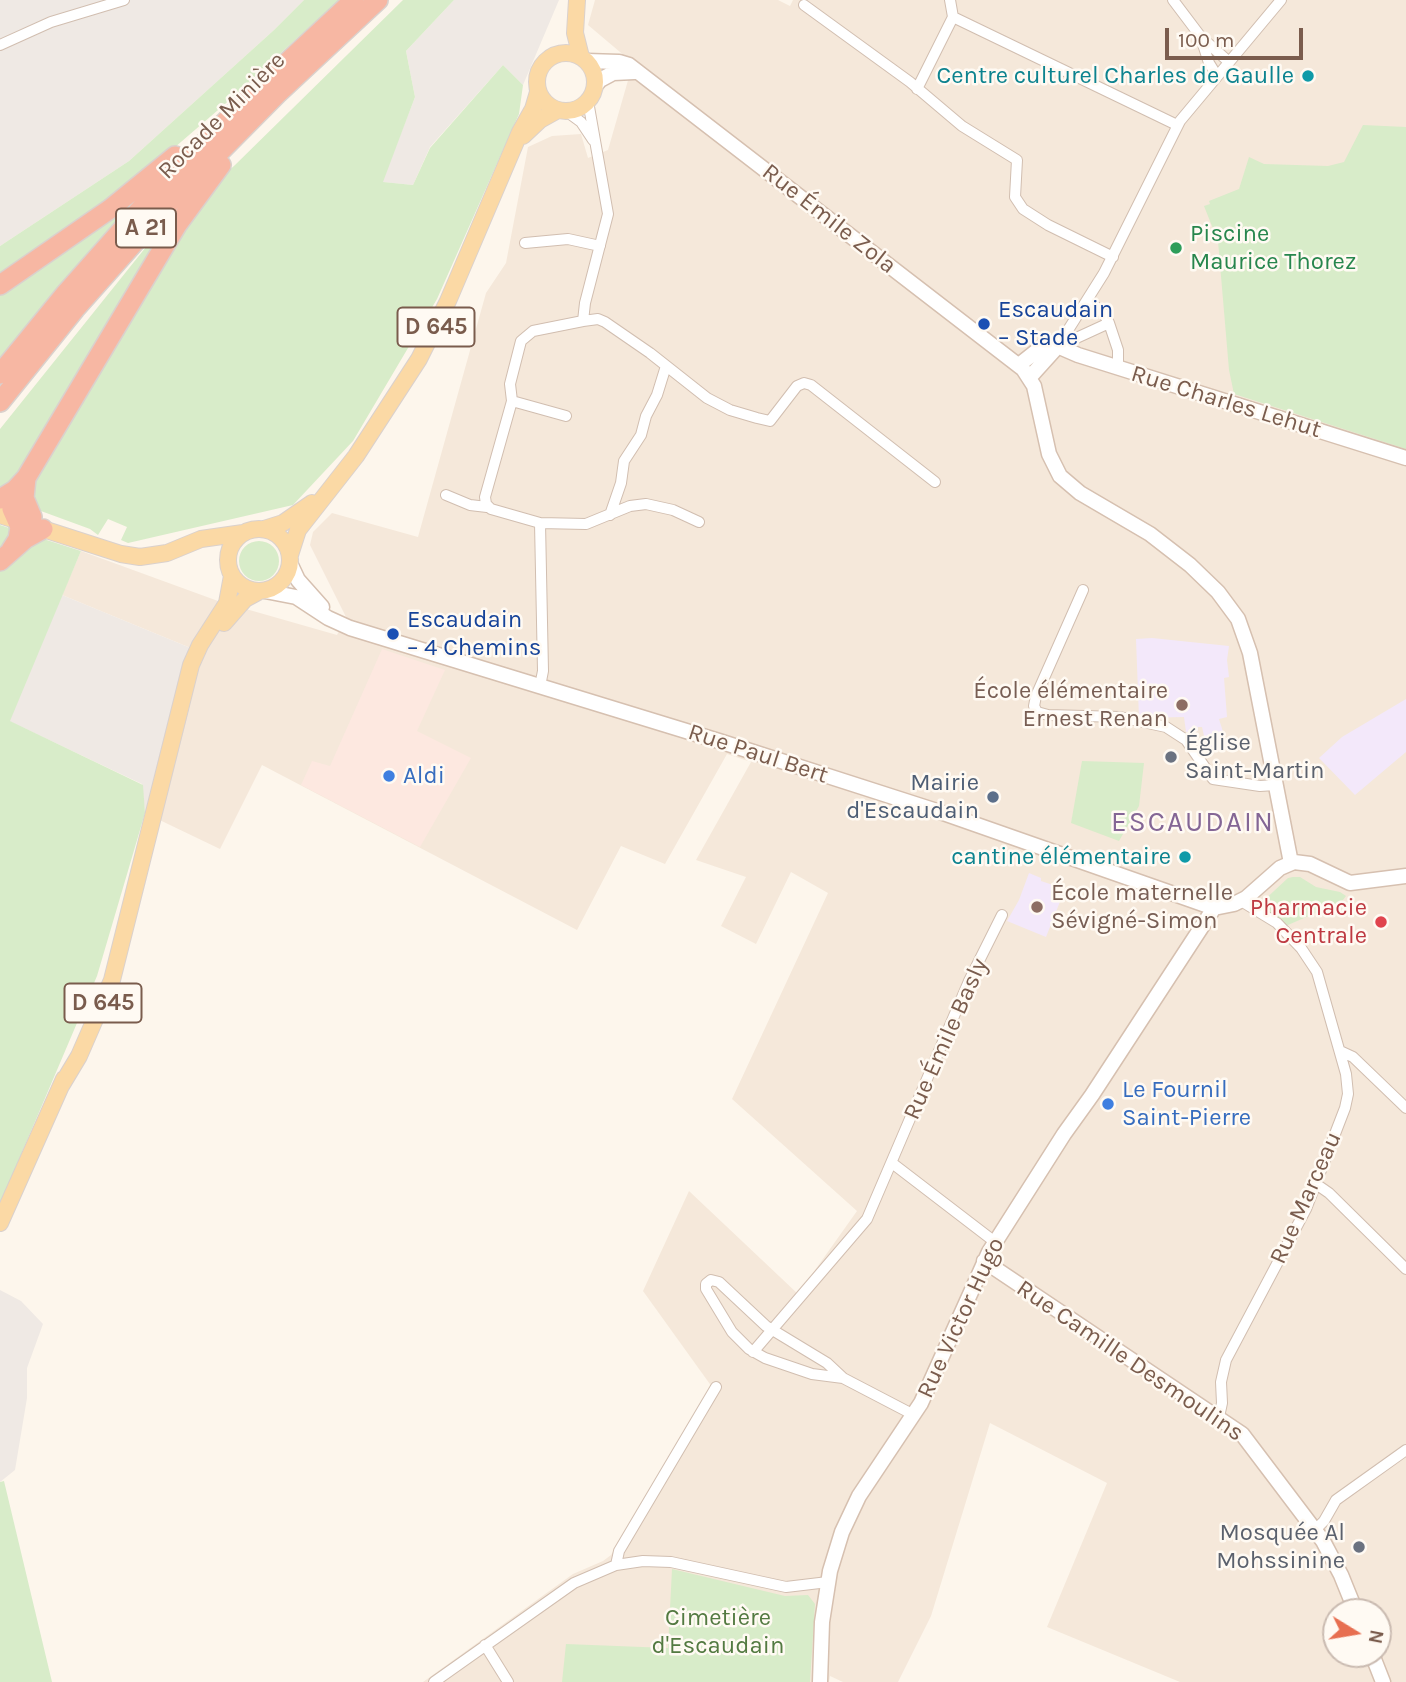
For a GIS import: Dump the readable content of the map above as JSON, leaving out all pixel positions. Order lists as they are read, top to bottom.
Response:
{
  "streets": {
    "highway": ["Rocade Minière", "A 21"],
    "main road": ["D 645"],
    "street": [
      "Rue Émile Zola",
      "Rue Charles Lehut",
      "Rue Paul Bert",
      "Rue Émile Basly",
      "Rue Marceau",
      "Rue Victor Hugo",
      "Rue Camille Desmoulins"
    ]
  },
  "crossings": [
    ["Rue Émile Zola", "D 645"],
    ["D 645", "Rue Paul Bert"],
    ["Rue Paul Bert", "Rue Victor Hugo"],
    ["Rue Marceau", "Rue Camille Desmoulins"],
    ["Rue Victor Hugo", "Rue Camille Desmoulins"]
  ],
  "districts": ["ESCAUDAIN"],
  "parks": ["Cimetière d'Escaudain"],
  "places": [
    "Centre culturel Charles de Gaulle",
    "Piscine Maurice Thorez",
    "Escaudain – Stade",
    "Escaudain – 4 Chemins",
    "École élémentaire Ernest Renan",
    "Église Saint-Martin",
    "Aldi",
    "Mairie d'Escaudain",
    "cantine élémentaire",
    "École maternelle Sévigné-Simon",
    "Pharmacie Centrale",
    "Le Fournil Saint-Pierre",
    "Mosquée Al Mohssinine"
  ],
  "scale_bar": "100 m",
  "north": "right"
}
